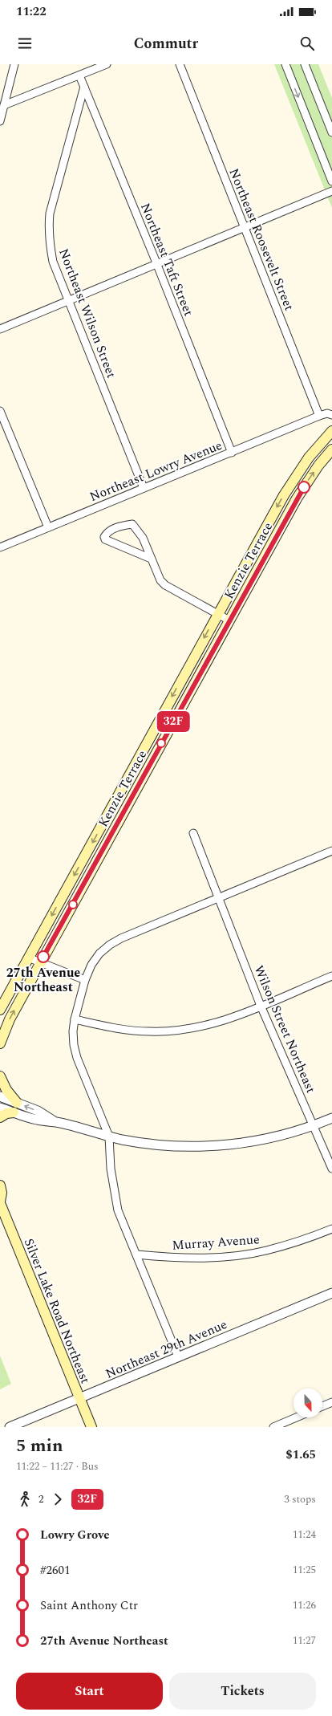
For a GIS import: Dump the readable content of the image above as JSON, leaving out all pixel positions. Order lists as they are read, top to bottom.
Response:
{
  "streets": {
    "main road": ["Kenzie Terrace", "Silver Lake Road Northeast"],
    "street": [
      "Northeast Roosevelt Street",
      "Northeast Taft Street",
      "Northeast Wilson Street",
      "Northeast Lowry Avenue",
      "Wilson Street Northeast",
      "Murray Avenue",
      "Northeast 29th Avenue"
    ]
  },
  "crossings": [
    ["Northeast Roosevelt Street", "Northeast Lowry Avenue"],
    ["Northeast Taft Street", "Northeast Wilson Street"],
    ["Northeast Taft Street", "Northeast Lowry Avenue"],
    ["Northeast Wilson Street", "Northeast Lowry Avenue"],
    ["Silver Lake Road Northeast", "Northeast 29th Avenue"]
  ],
  "places": ["27th Avenue Northeast"],
  "lines": ["bus line 32F"],
  "north": "bottom",
  "page": {
    "status": "11:22",
    "header": "Commutr",
    "on_map": "32F",
    "heading": ["5 min", "11:22 – 11:27 · Bus", "$1.65"],
    "legs": ["2", "32F", "3 stops"],
    "list": [
      {
        "name": "Lowry Grove",
        "value": "11:24"
      },
      {
        "name": "#2601",
        "value": "11:25"
      },
      {
        "name": "Saint Anthony Ctr",
        "value": "11:26"
      },
      {
        "name": "27th Avenue Northeast",
        "value": "11:27"
      }
    ],
    "buttons": ["Start", "Tickets"]
  }
}
